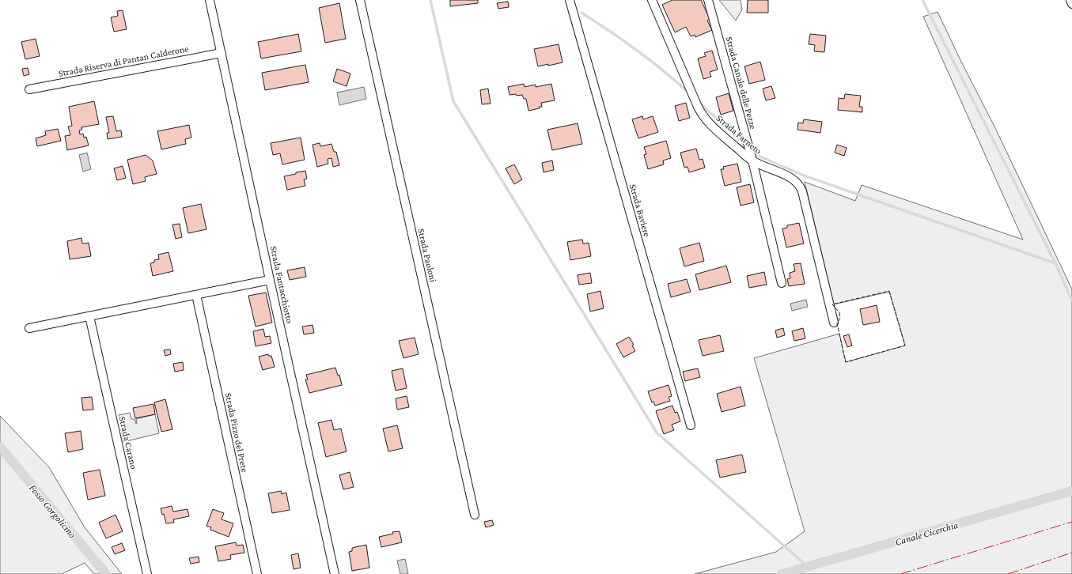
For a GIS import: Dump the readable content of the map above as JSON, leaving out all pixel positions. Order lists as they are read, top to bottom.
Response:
{
  "streets": {
    "street": [
      "Strada Riserva di Pantan Calderone",
      "Strada Canale delle Pezze",
      "Strada Farneto",
      "Strada Baviere",
      "Strada Paoloni",
      "Strada Fantacchiotto",
      "Strada Pizzo del Prete",
      "Strada Carano"
    ]
  },
  "crossings": [
    ["Strada Riserva di Pantan Calderone", "Strada Fantacchiotto"],
    ["Strada Canale delle Pezze", "Strada Farneto"]
  ],
  "water": ["Fosso Gorgolicino", "Canale Cicerchia"]
}
